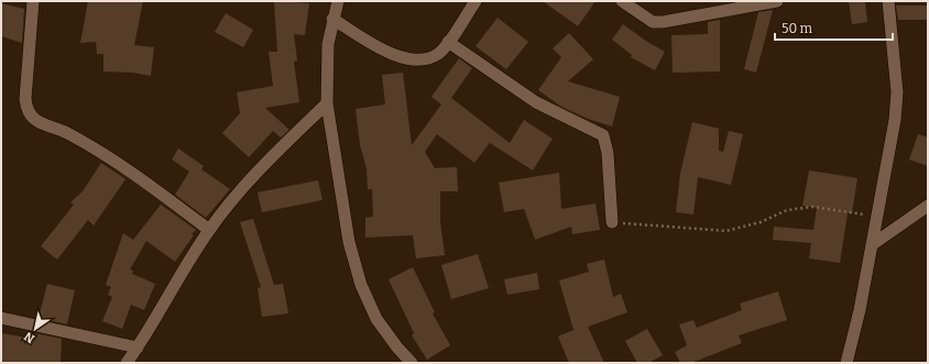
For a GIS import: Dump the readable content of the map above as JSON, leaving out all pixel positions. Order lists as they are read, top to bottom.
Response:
{
  "scale_bar": "50 m",
  "north": "bottom left"
}
